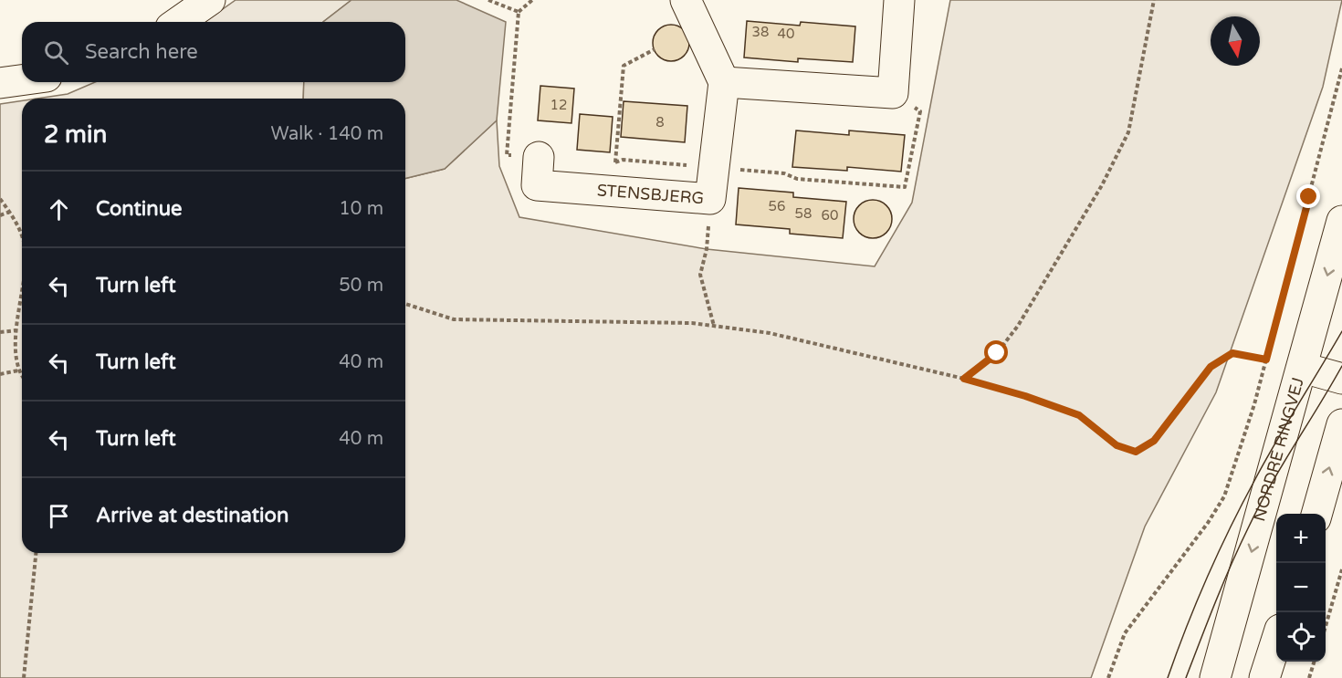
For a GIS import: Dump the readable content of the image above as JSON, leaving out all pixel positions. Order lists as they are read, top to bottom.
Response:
{
  "streets": {
    "street": ["STENSBJERG", "NORDRE RINGVEJ"]
  },
  "one_way": ["NORDRE RINGVEJ"],
  "house_numbers": [
    "38",
    "40",
    "12",
    "8",
    "56",
    "58",
    "60"
  ],
  "north": "bottom",
  "page": {
    "search": "Search here",
    "heading": ["2 min", "Walk · 140 m"],
    "list": [
      ["Continue", "10 m"],
      ["Turn left", "50 m"],
      ["Turn left", "40 m"],
      ["Turn left", "40 m"],
      "Arrive at destination"
    ],
    "map_buttons": ["+", "−"]
  }
}
